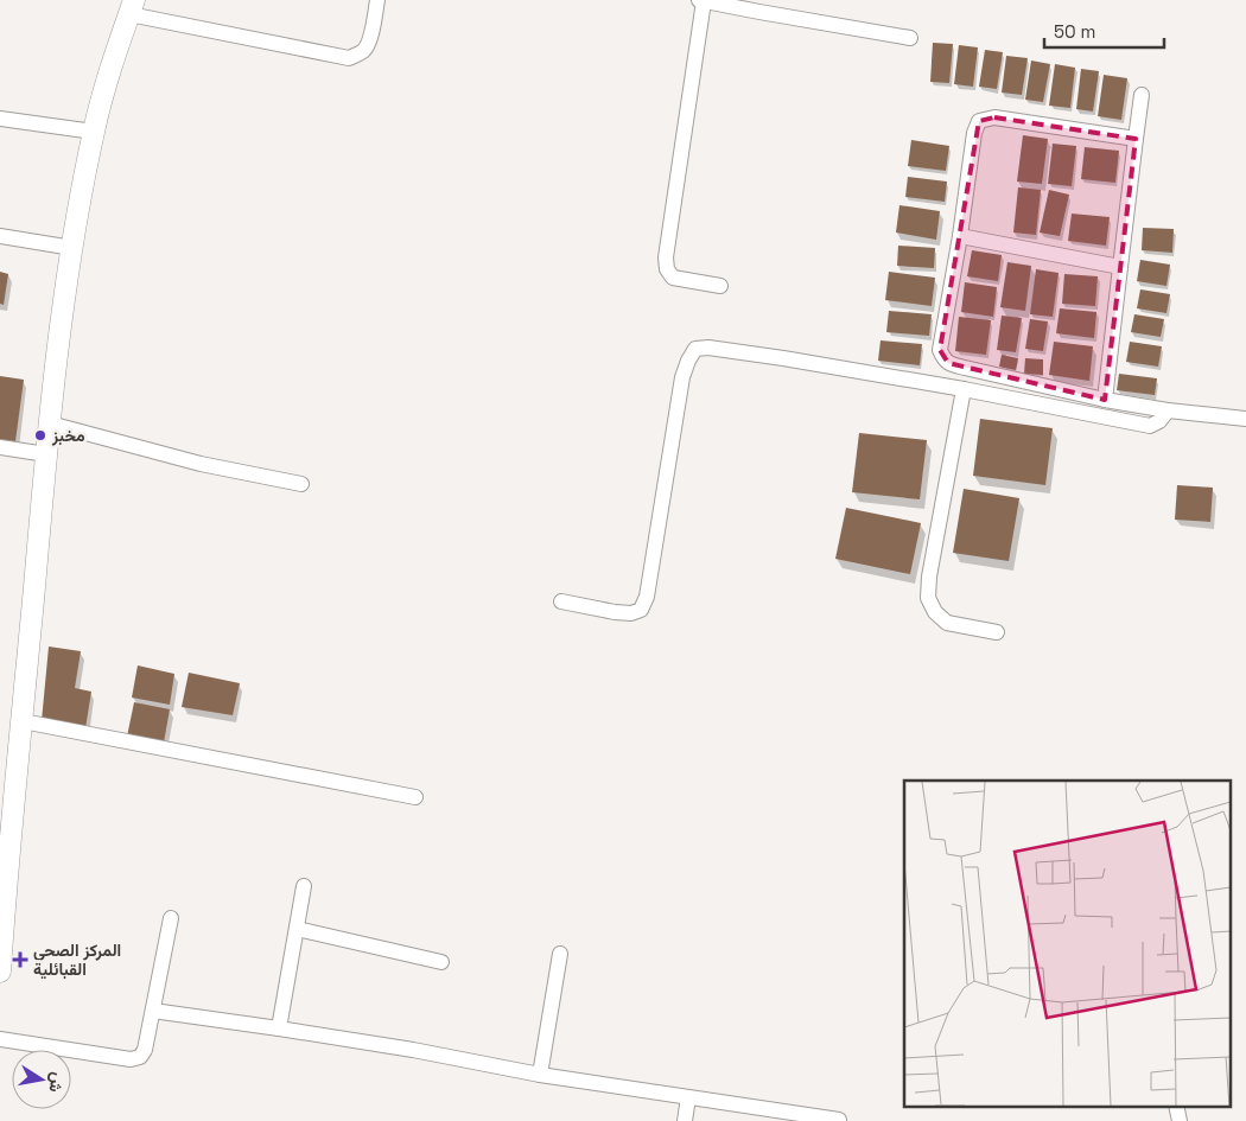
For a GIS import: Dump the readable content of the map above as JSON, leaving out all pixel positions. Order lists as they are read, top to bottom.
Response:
{
  "places": {
    "other": ["مخبز"],
    "health": ["المركز الصحي القبائلية"]
  },
  "scale_bar": "50 m",
  "north": "right"
}
